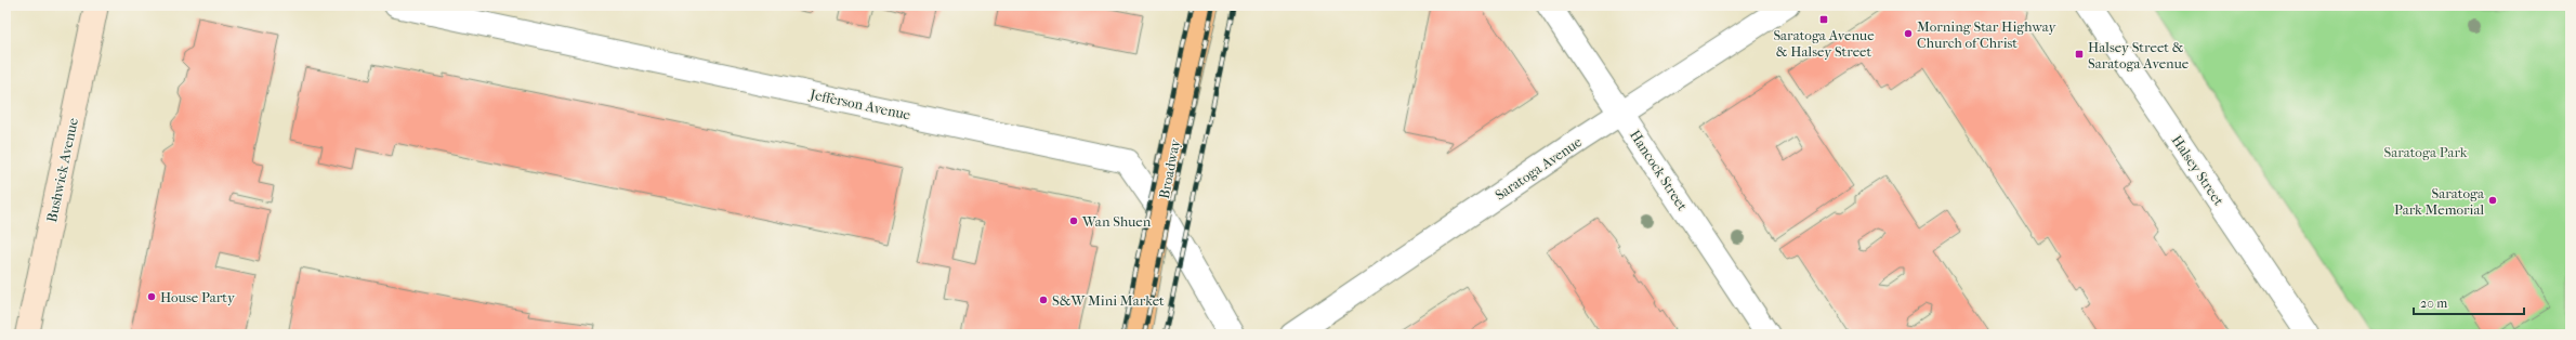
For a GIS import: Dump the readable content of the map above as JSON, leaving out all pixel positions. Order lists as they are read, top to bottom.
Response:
{
  "streets": {
    "main road": ["Broadway", "Bushwick Avenue"],
    "street": [
      "Jefferson Avenue",
      "Saratoga Avenue",
      "Hancock Street",
      "Halsey Street"
    ]
  },
  "crossings": [
    ["Jefferson Avenue", "Broadway"],
    ["Saratoga Avenue", "Hancock Street"]
  ],
  "parks": ["Saratoga Park"],
  "places": {
    "transit": ["Saratoga Avenue & Halsey Street", "Halsey Street & Saratoga Avenue"],
    "other": [
      "Morning Star Highway Church of Christ",
      "Saratoga Park Memorial",
      "Wan Shuen",
      "House Party",
      "S&W Mini Market"
    ]
  },
  "scale_bar": "20 m"
}
